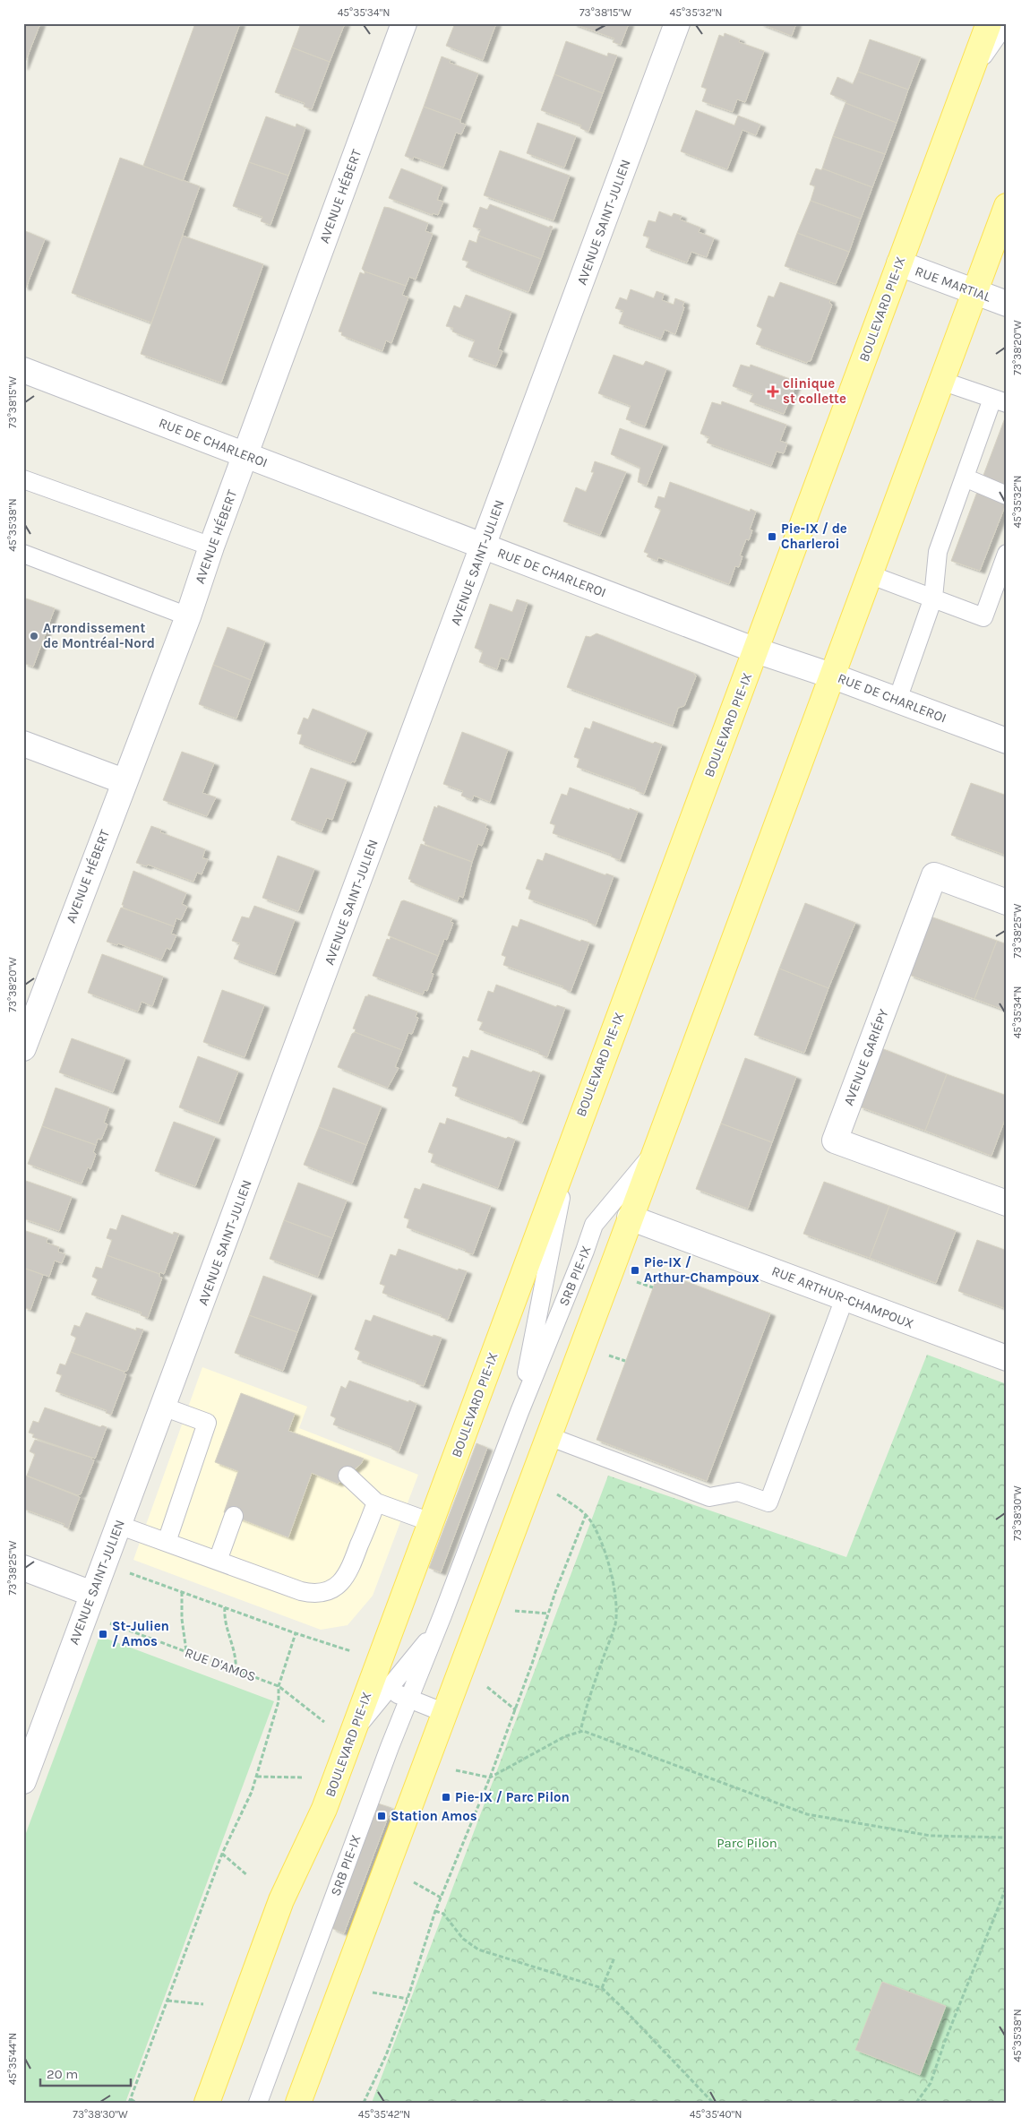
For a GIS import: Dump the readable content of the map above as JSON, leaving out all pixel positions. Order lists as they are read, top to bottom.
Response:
{
  "streets": {
    "main road": ["BOULEVARD PIE-IX"],
    "street": [
      "AVENUE HÉBERT",
      "AVENUE SAINT-JULIEN",
      "RUE MARTIAL",
      "RUE DE CHARLEROI",
      "AVENUE GARIÉPY",
      "RUE ARTHUR-CHAMPOUX"
    ],
    "lane": ["SRB PIE-IX"],
    "path": ["RUE D'AMOS"]
  },
  "crossings": [
    ["AVENUE HÉBERT", "RUE DE CHARLEROI"],
    ["AVENUE SAINT-JULIEN", "RUE DE CHARLEROI"],
    ["RUE MARTIAL", "BOULEVARD PIE-IX"],
    ["BOULEVARD PIE-IX", "RUE DE CHARLEROI"],
    ["BOULEVARD PIE-IX", "SRB PIE-IX"]
  ],
  "parks": ["Parc Pilon"],
  "places": {
    "health": ["clinique st collette"],
    "transit": [
      "Pie-IX / de Charleroi",
      "Pie-IX / Arthur-Champoux",
      "St-Julien / Amos",
      "Pie-IX / Parc Pilon",
      "Station Amos"
    ],
    "other": ["Arrondissement de Montréal-Nord"]
  },
  "scale_bar": "20 m",
  "coordinates": [
    "45°35'34\"N",
    "73°38'15\"W",
    "45°35'32\"N",
    "73°38'20\"W",
    "45°35'38\"N",
    "73°38'25\"W",
    "73°38'30\"W",
    "45°35'44\"N",
    "45°35'42\"N",
    "45°35'40\"N"
  ]
}
